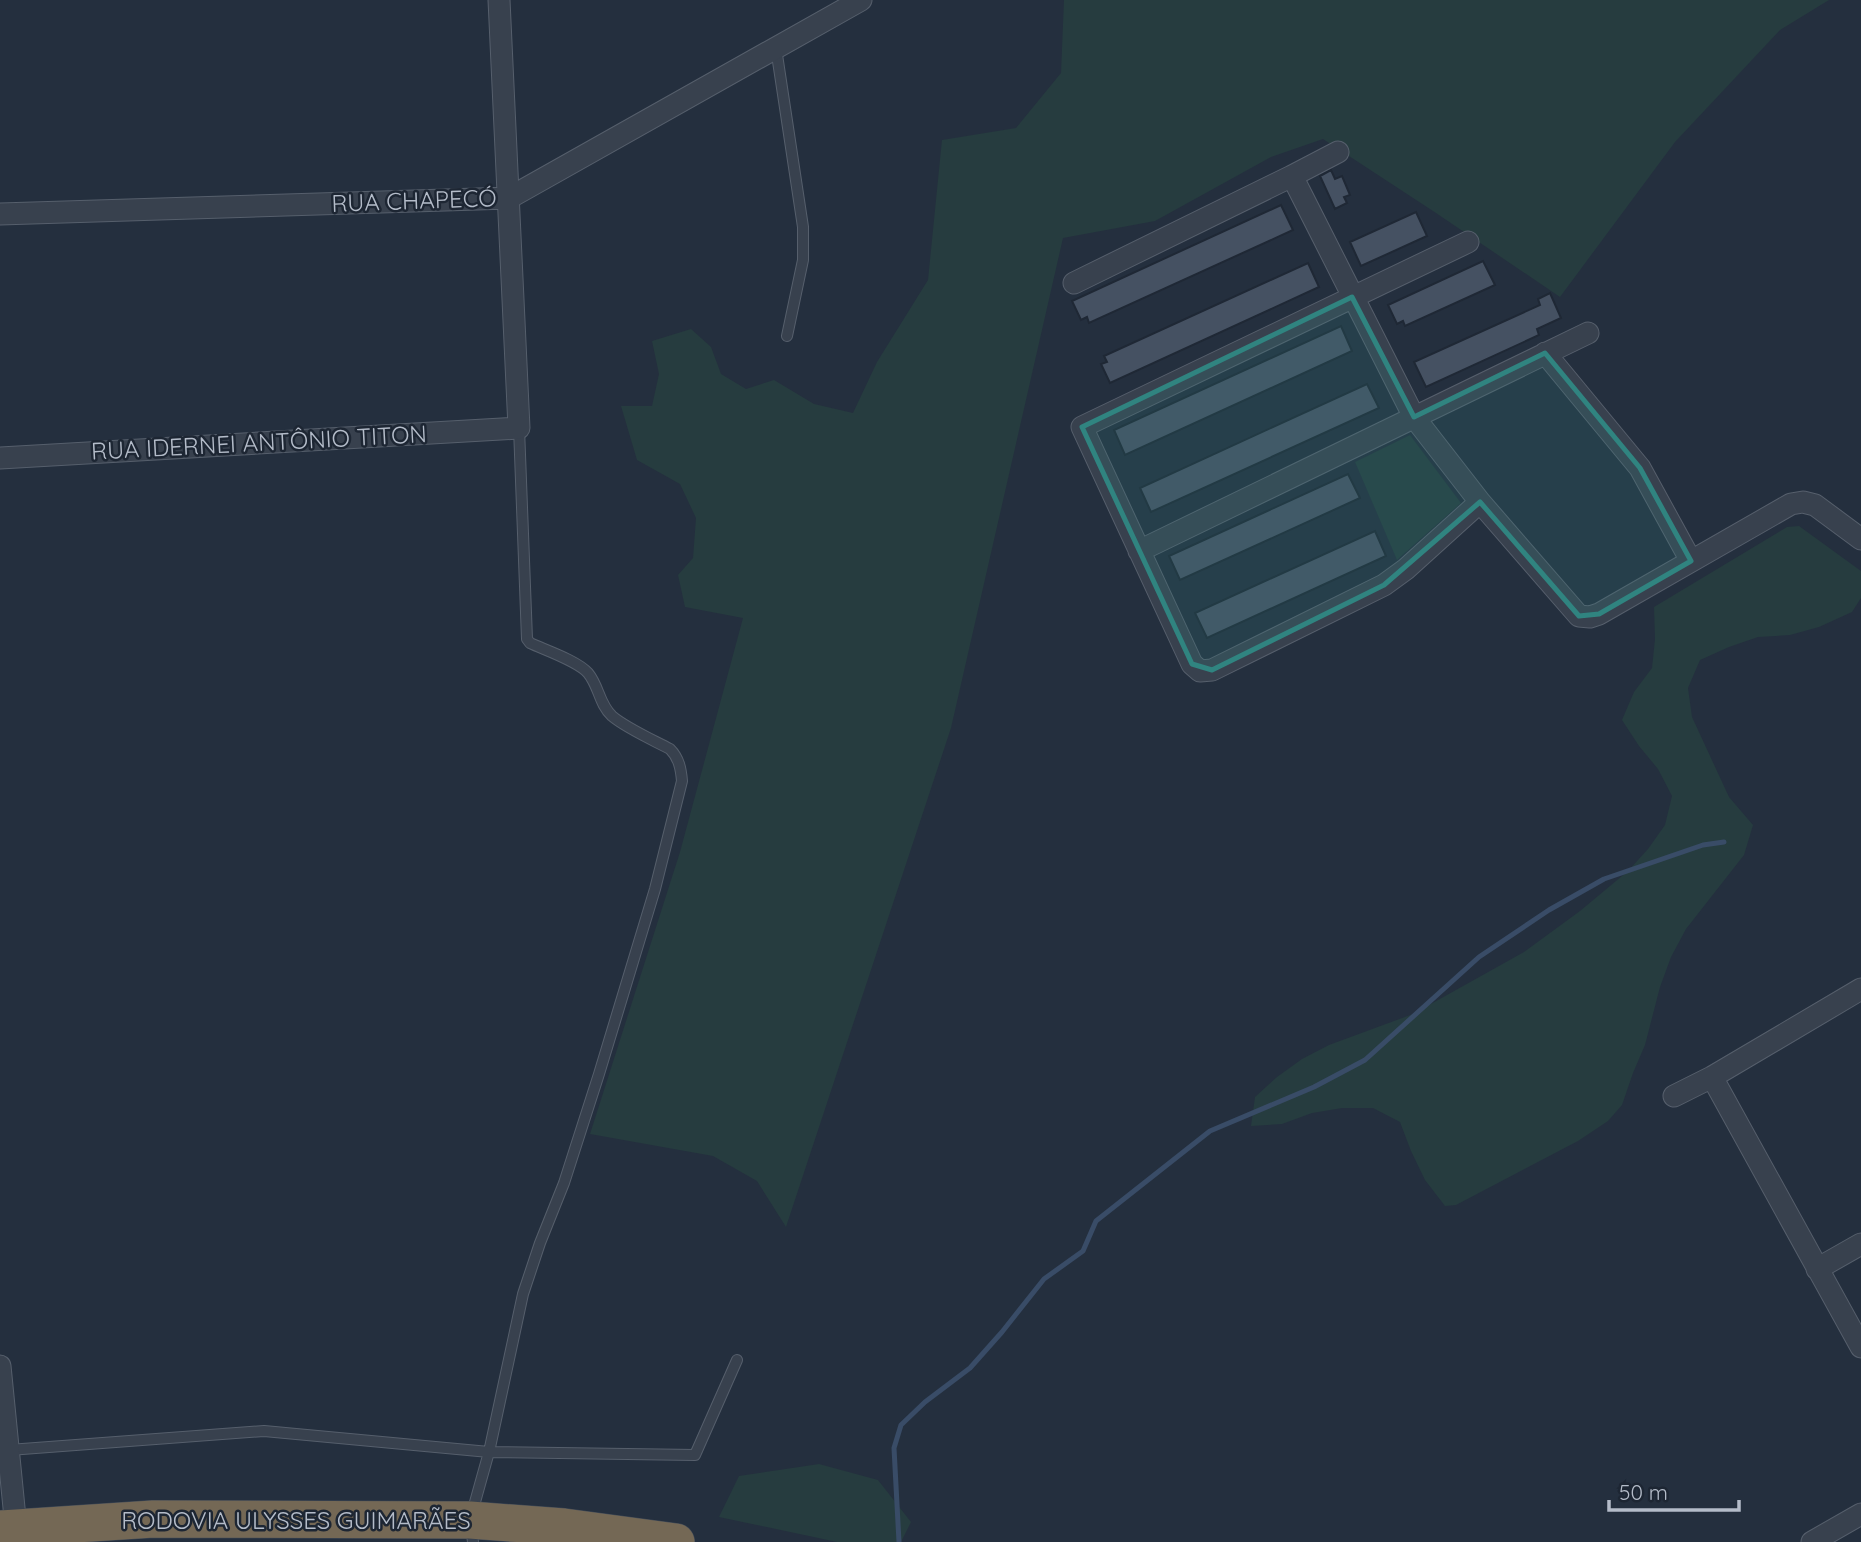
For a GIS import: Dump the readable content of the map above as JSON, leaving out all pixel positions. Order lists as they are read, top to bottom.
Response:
{
  "streets": {
    "highway": ["RODOVIA ULYSSES GUIMARÃES"],
    "street": ["RUA CHAPECÓ", "RUA IDERNEI ANTÔNIO TITON"]
  },
  "scale_bar": "50 m"
}
